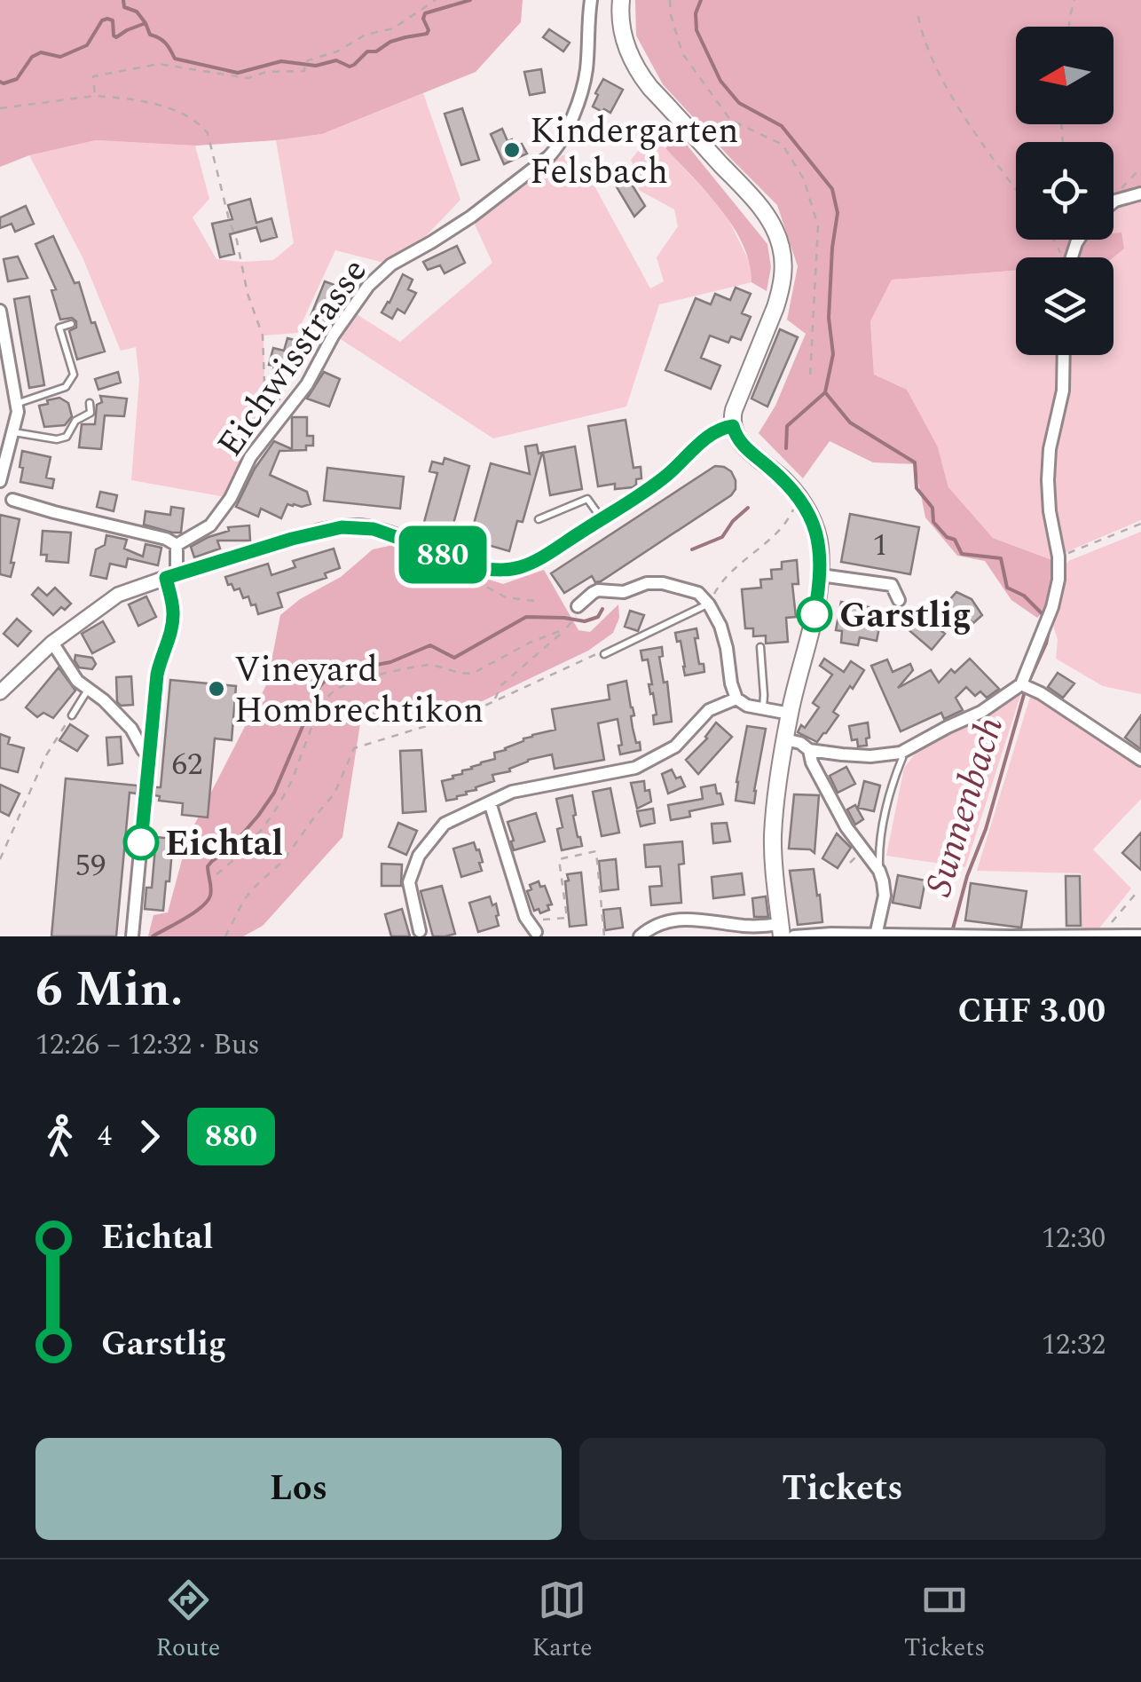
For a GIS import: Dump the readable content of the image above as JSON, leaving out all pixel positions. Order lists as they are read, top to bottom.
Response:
{
  "streets": {
    "street": ["Eichwisstrasse"]
  },
  "water": ["Sunnenbach"],
  "places": [
    "Kindergarten Felsbach",
    "Garstlig",
    "Vineyard Hombrechtikon",
    "Eichtal"
  ],
  "lines": ["bus line 880"],
  "house_numbers": ["1", "62", "59"],
  "north": "left",
  "page": {
    "on_map": "880",
    "heading": ["6 Min.", "12:26 – 12:32 · Bus", "CHF 3.00"],
    "legs": ["4", "880"],
    "list": [
      {
        "name": "Eichtal",
        "value": "12:30"
      },
      {
        "name": "Garstlig",
        "value": "12:32"
      }
    ],
    "buttons": ["Los", "Tickets"],
    "tabs": ["Route", "Karte", "Tickets"]
  }
}
